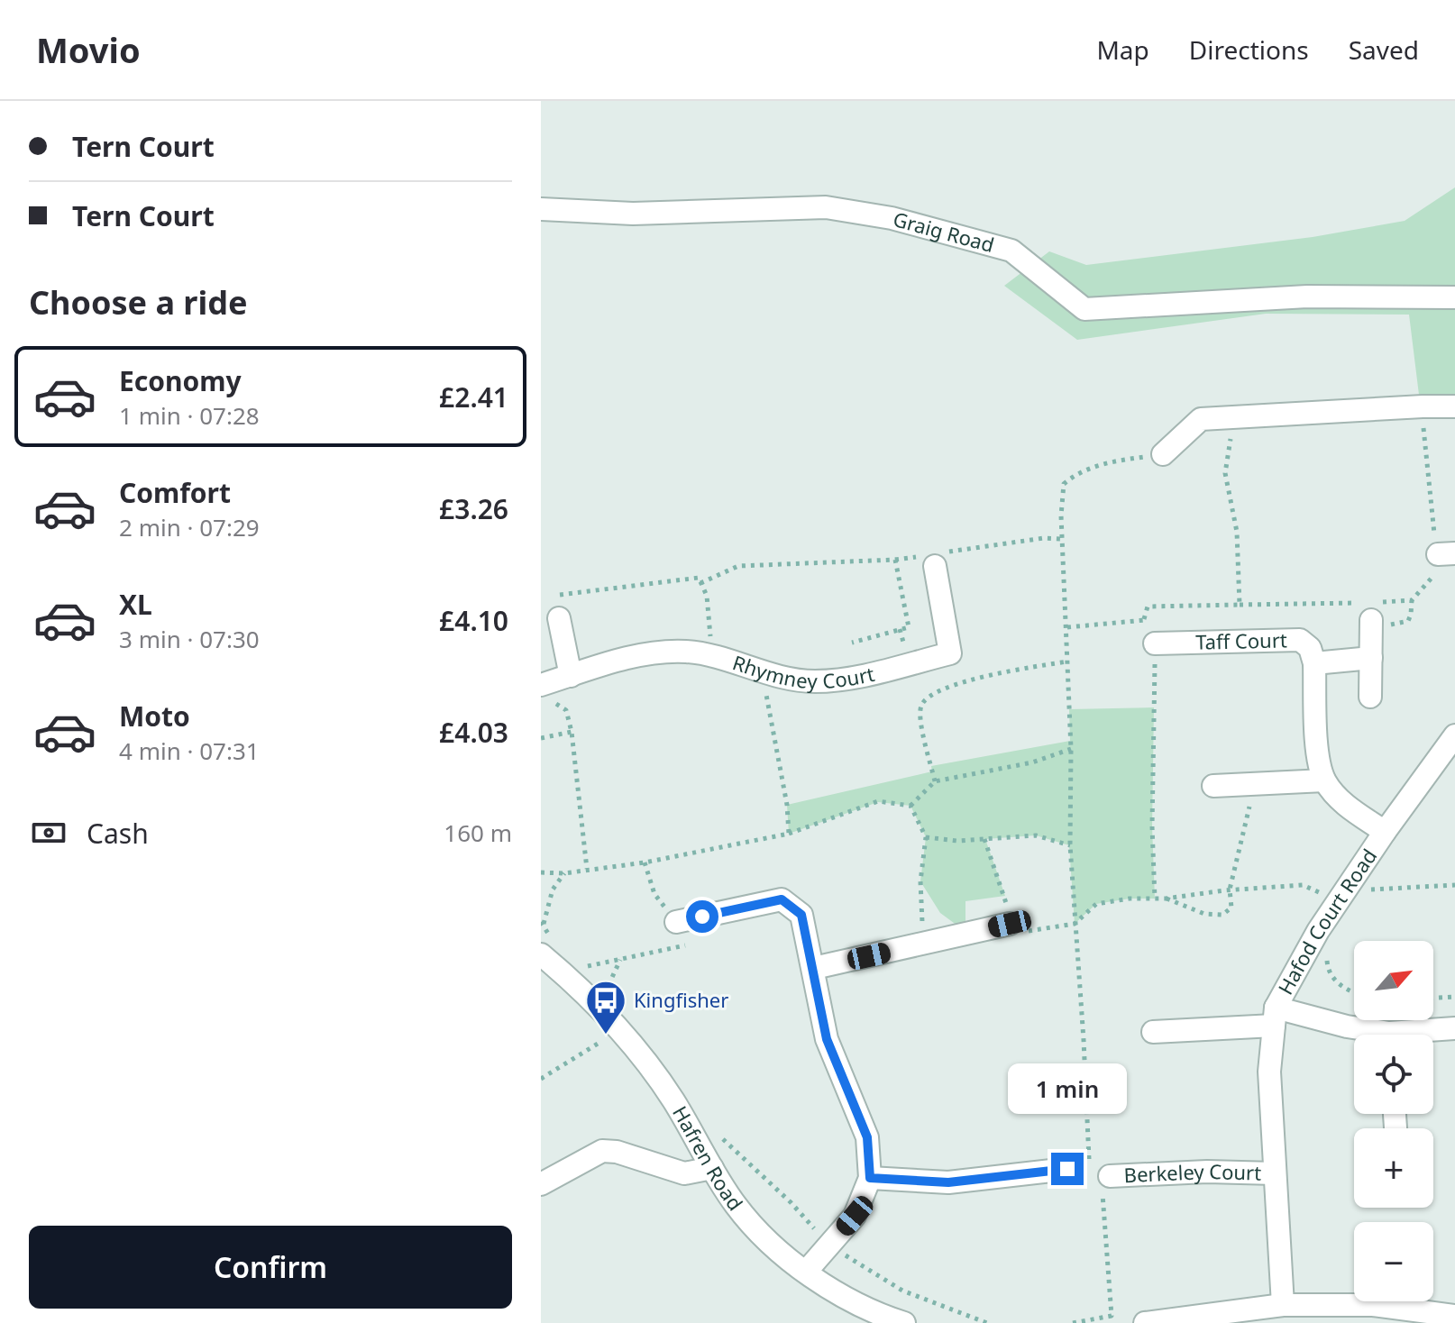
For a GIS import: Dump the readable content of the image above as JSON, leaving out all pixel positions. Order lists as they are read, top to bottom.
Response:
{
  "streets": {
    "street": [
      "Graig Road",
      "Taff Court",
      "Rhymney Court",
      "Hafod Court Road",
      "Hafren Road",
      "Berkeley Court"
    ]
  },
  "crossings": [
    ["Hafod Court Road", "Berkeley Court"]
  ],
  "places": {
    "bus stop": ["Kingfisher"]
  },
  "north": "top right",
  "page": {
    "header": "Movio",
    "nav": ["Map", "Directions", "Saved"],
    "banner": ["Tern Court", "Tern Court"],
    "heading": "Choose a ride",
    "list": [
      {
        "name": "Economy",
        "note": "1 min · 07:28",
        "value": "£2.41"
      },
      {
        "name": "Comfort",
        "note": "2 min · 07:29",
        "value": "£3.26"
      },
      {
        "name": "XL",
        "note": "3 min · 07:30",
        "value": "£4.10"
      },
      {
        "name": "Moto",
        "note": "4 min · 07:31",
        "value": "£4.03"
      }
    ],
    "pay": ["Cash", "160 m"],
    "map_buttons": ["+", "−"],
    "bubble": "1 min",
    "buttons": "Confirm"
  }
}
